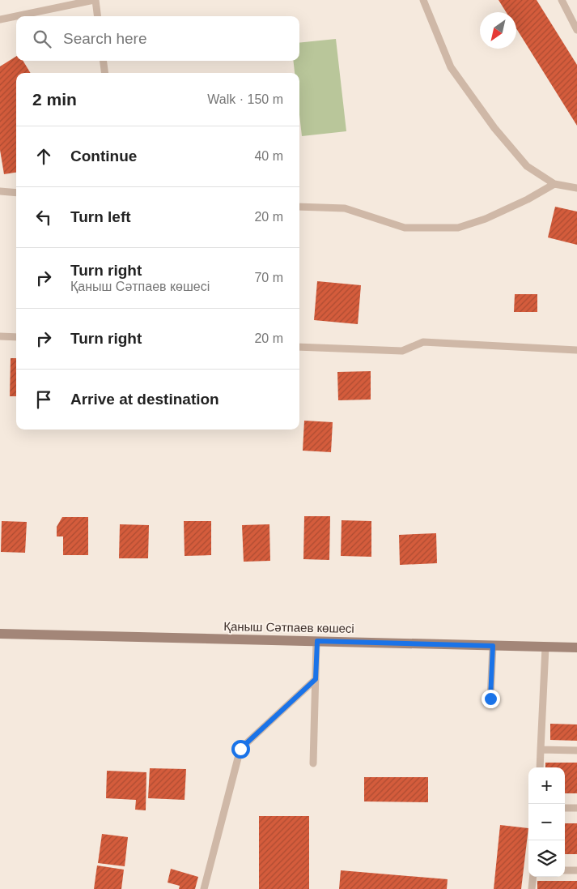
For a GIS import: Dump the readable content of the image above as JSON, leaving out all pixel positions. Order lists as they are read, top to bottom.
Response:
{
  "streets": {
    "street": ["Қаныш Сәтпаев көшесі"]
  },
  "north": "bottom left",
  "page": {
    "search": "Search here",
    "heading": ["2 min", "Walk · 150 m"],
    "list": [
      ["Continue", "40 m"],
      ["Turn left", "20 m"],
      ["Turn right", "Қаныш Сәтпаев көшесі", "70 m"],
      ["Turn right", "20 m"],
      "Arrive at destination"
    ],
    "map_buttons": ["+", "−"]
  }
}
